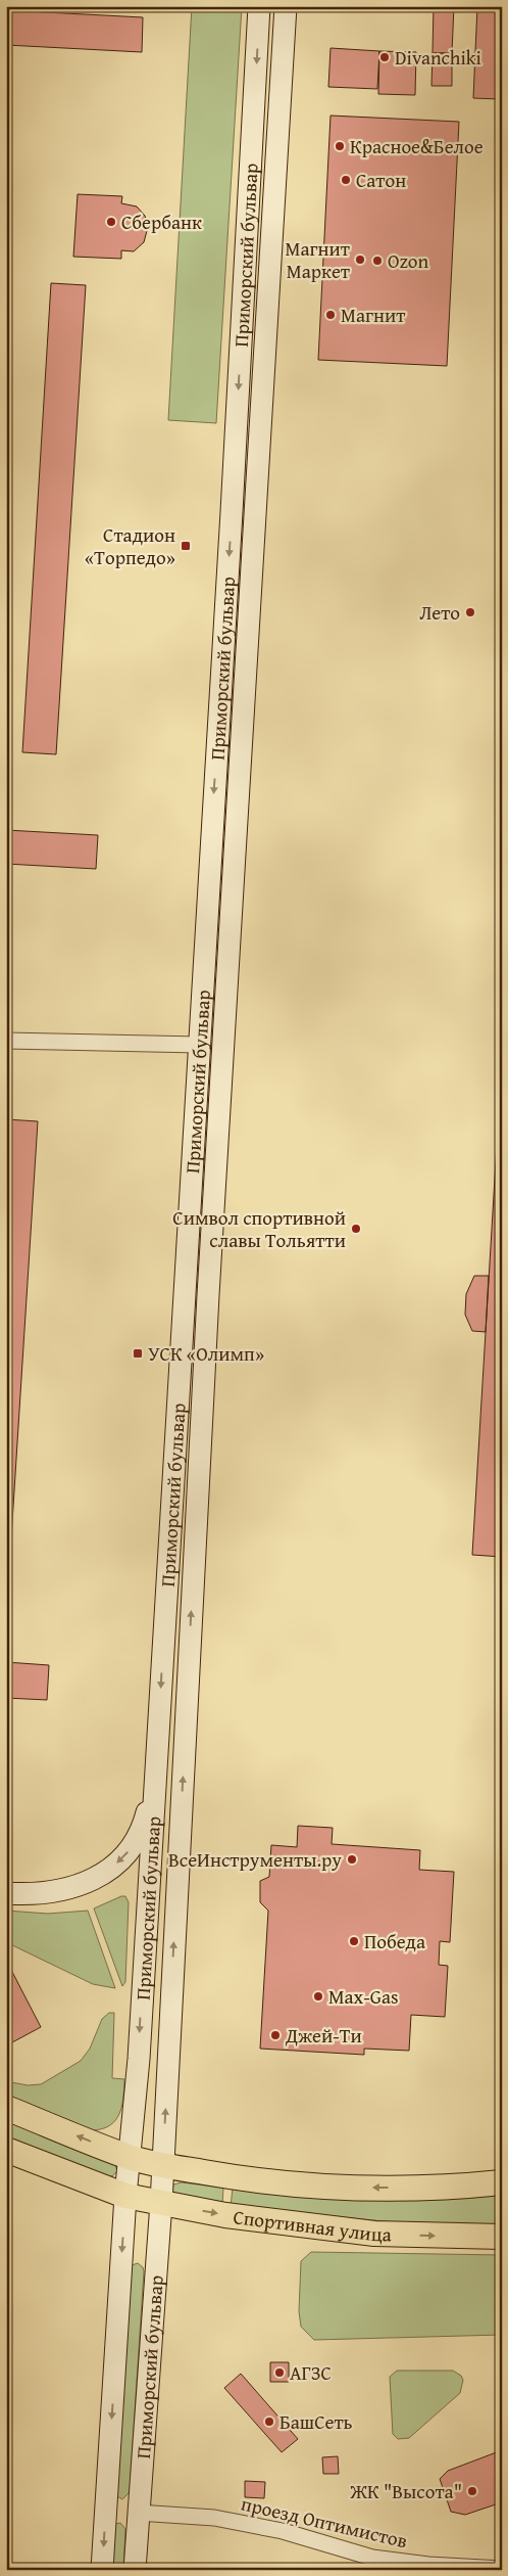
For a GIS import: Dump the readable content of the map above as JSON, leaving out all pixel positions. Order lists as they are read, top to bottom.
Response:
{
  "streets": {
    "main road": ["Приморский бульвар", "Спортивная улица"],
    "street": ["проезд Оптимистов"]
  },
  "crossings": [
    ["Приморский бульвар", "Спортивная улица"],
    ["Приморский бульвар", "проезд Оптимистов"]
  ],
  "places": {
    "other": [
      "Divanchiki",
      "Красное&Белое",
      "Сатон",
      "Сбербанк",
      "Магнит Маркет",
      "Ozon",
      "Магнит",
      "Лето",
      "Символ спортивной славы Тольятти",
      "ВсеИнструменты.ру",
      "Победа",
      "Max-Gas",
      "Джей-Ти",
      "АГЗС",
      "БашСеть",
      "ЖК \"Высота\""
    ],
    "transit": ["Стадион «Торпедо»", "УСК «Олимп»"]
  }
}
